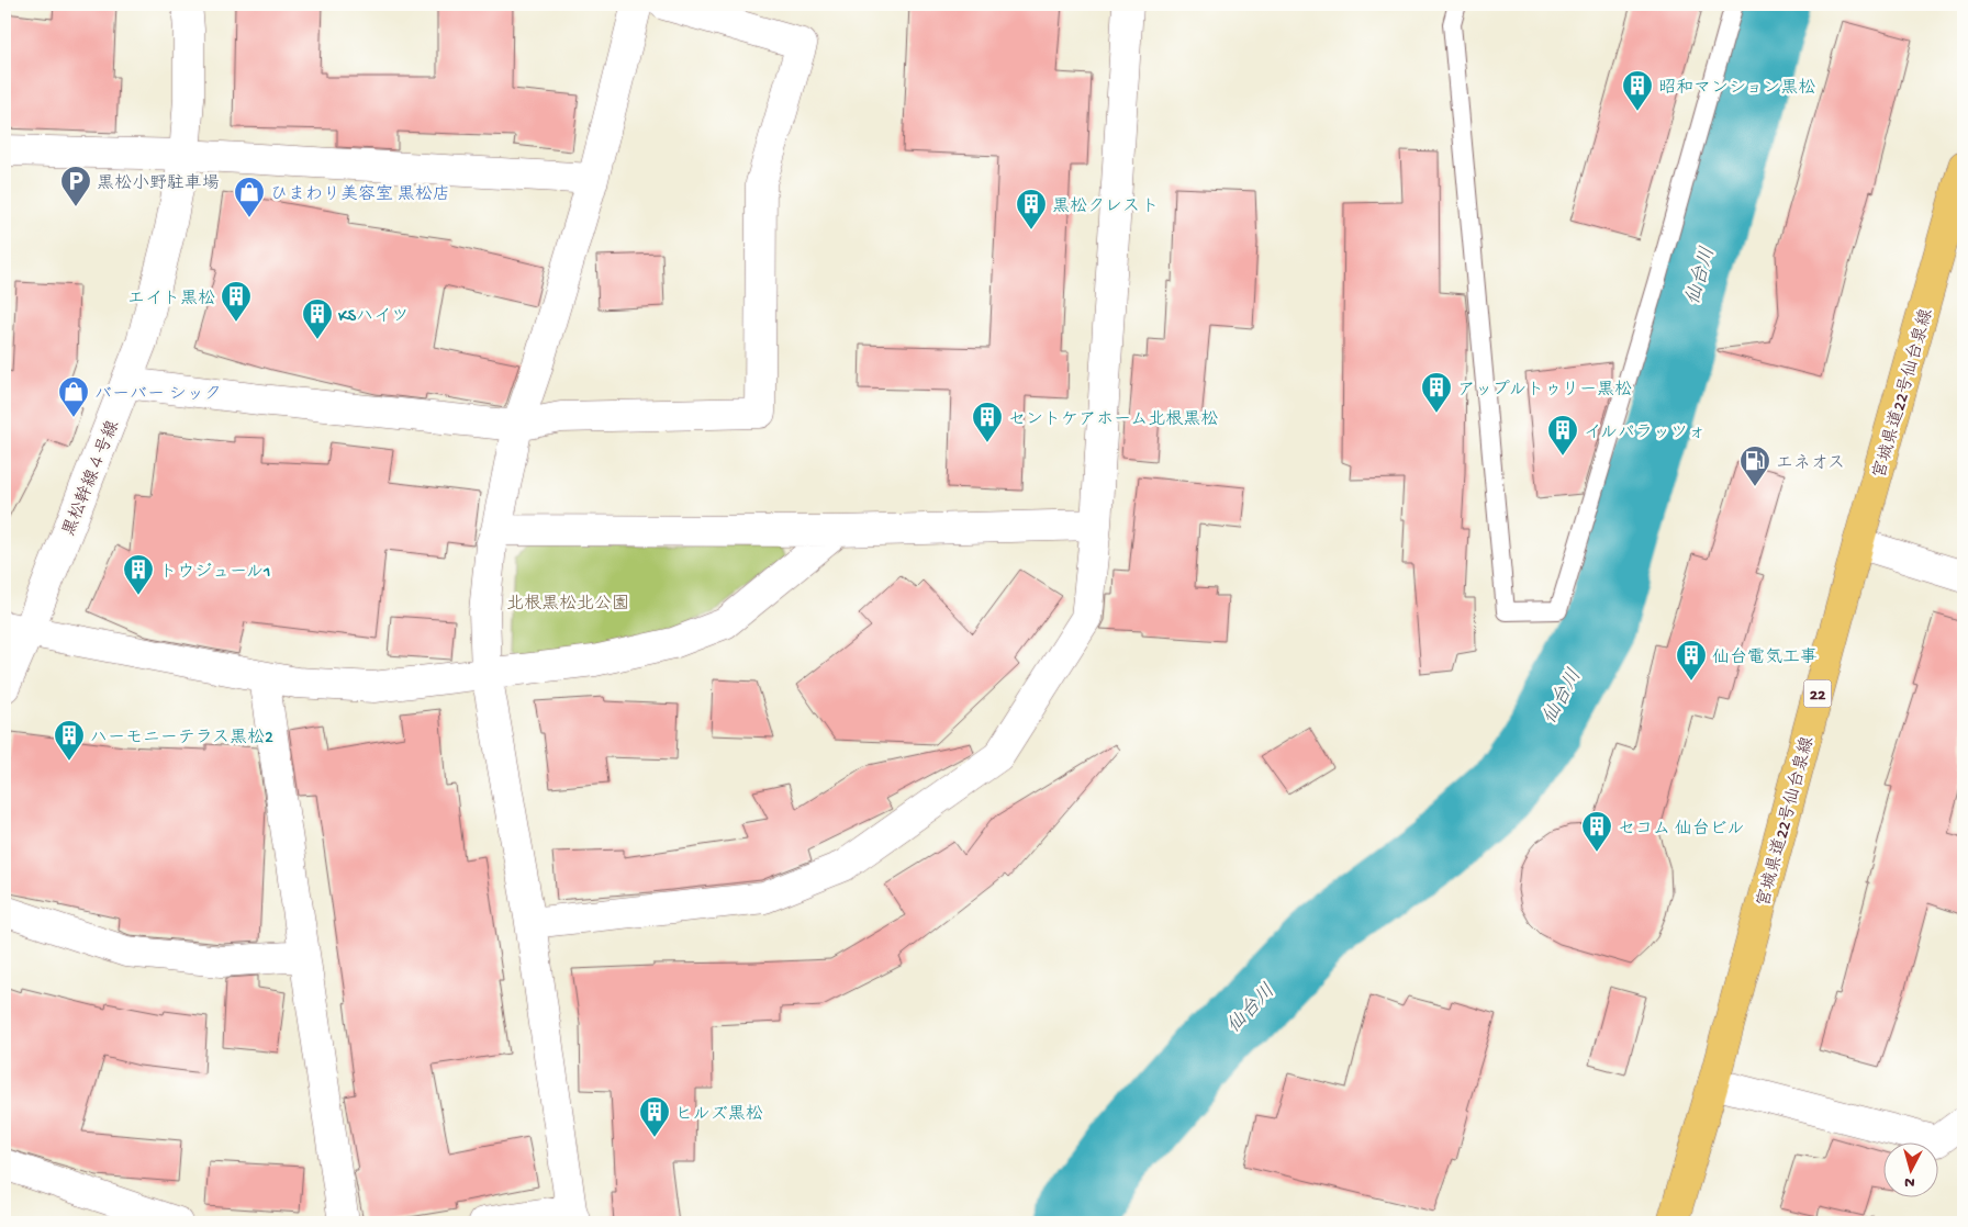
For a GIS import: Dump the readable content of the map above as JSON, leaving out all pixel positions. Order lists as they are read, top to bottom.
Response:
{
  "streets": {
    "main road": ["宮城県道22号仙台泉線", "22"],
    "street": ["黒松幹線４号線"]
  },
  "water": ["仙台川"],
  "parks": ["北根黒松北公園"],
  "places": {
    "building": [
      "昭和マンション黒松",
      "黒松クレスト",
      "エイト黒松",
      "KSハイツ",
      "アップルトゥリー黒松",
      "セントケアホーム北根黒松",
      "イルパラッツォ",
      "トウジュール1",
      "仙台電気工事",
      "ハーモニーテラス黒松2",
      "セコム 仙台ビル",
      "ヒルズ黒松"
    ],
    "parking": ["黒松小野駐車場"],
    "shop": ["ひまわり美容室 黒松店", "バーバー シック"],
    "fuel station": ["エネオス"]
  },
  "north": "bottom"
}
